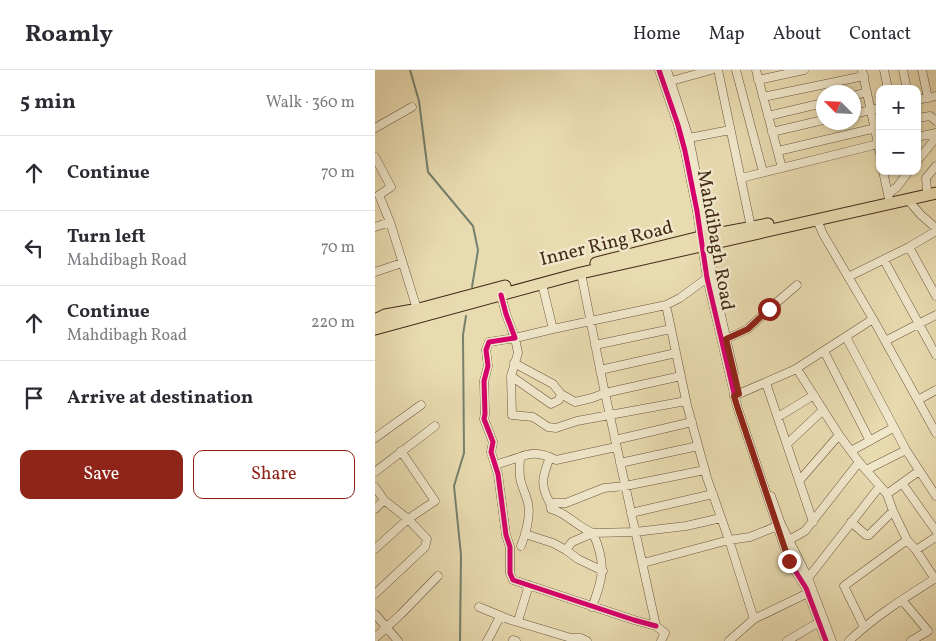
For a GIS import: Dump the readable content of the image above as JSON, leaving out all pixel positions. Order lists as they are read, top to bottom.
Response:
{
  "streets": {
    "highway": ["Inner Ring Road"],
    "street": ["Mahdibagh Road"]
  },
  "crossings": [
    ["Mahdibagh Road", "Inner Ring Road"]
  ],
  "north": "top left",
  "page": {
    "header": "Roamly",
    "nav": [
      "Home",
      "Map",
      "About",
      "Contact"
    ],
    "heading": ["5 min", "Walk · 360 m"],
    "map_buttons": ["+", "−"],
    "list": [
      ["Continue", "70 m"],
      ["Turn left", "Mahdibagh Road", "70 m"],
      ["Continue", "Mahdibagh Road", "220 m"],
      "Arrive at destination"
    ],
    "buttons": ["Save", "Share"]
  }
}
